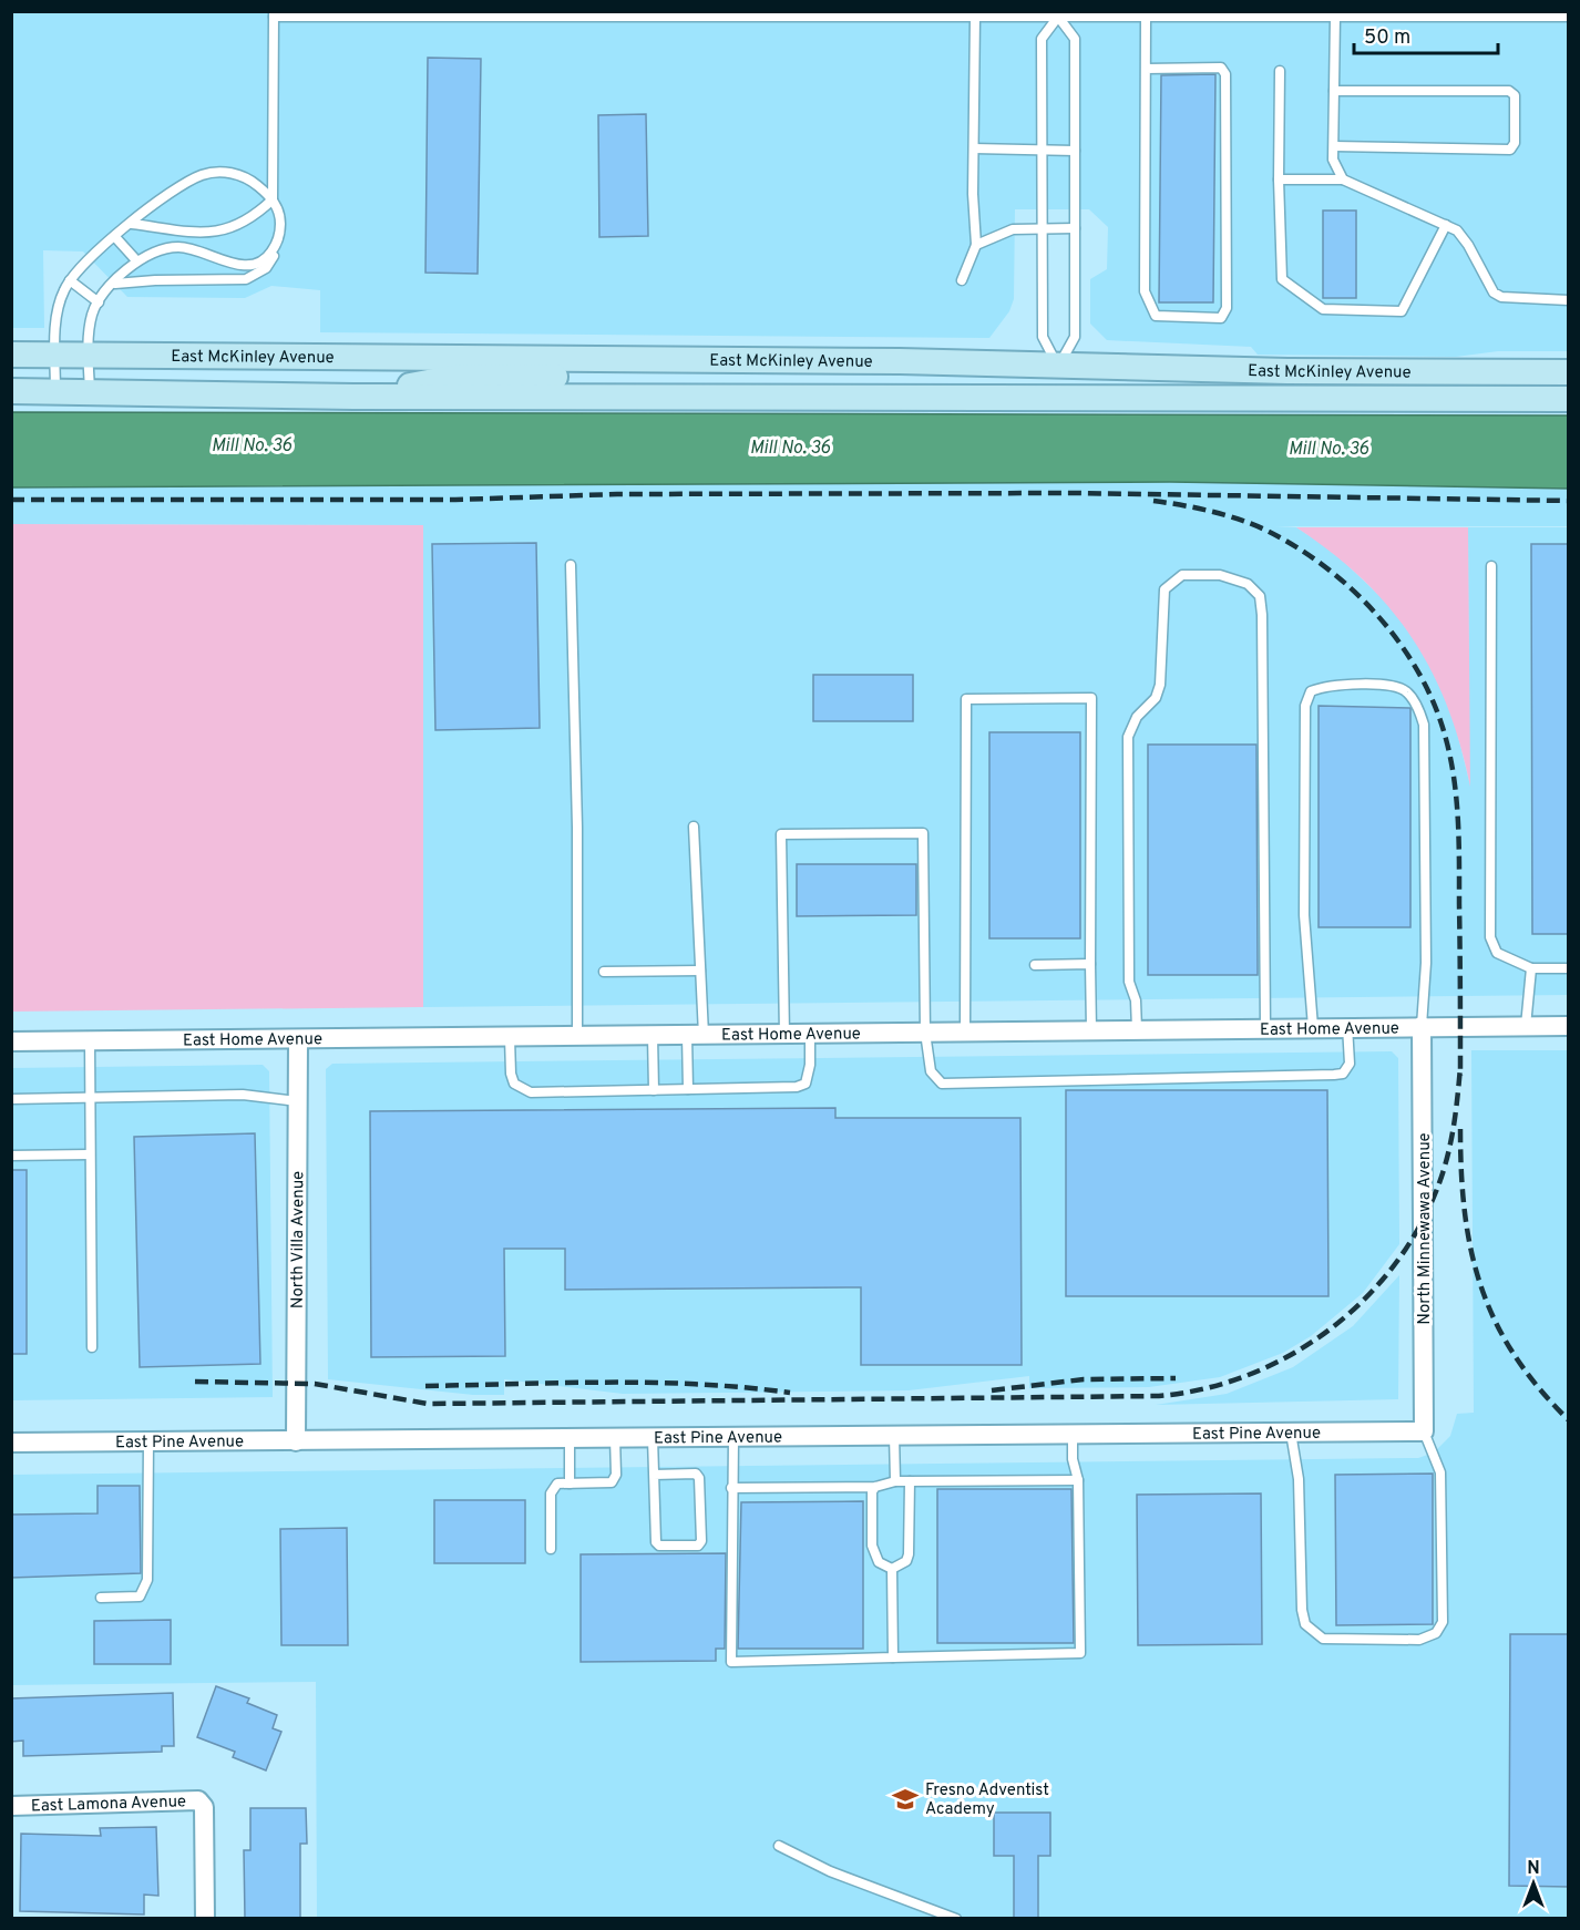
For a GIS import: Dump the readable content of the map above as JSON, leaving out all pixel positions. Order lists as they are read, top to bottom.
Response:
{
  "streets": {
    "main road": ["East McKinley Avenue"],
    "street": [
      "East Home Avenue",
      "North Minnewawa Avenue",
      "North Villa Avenue",
      "East Pine Avenue",
      "East Lamona Avenue"
    ]
  },
  "crossings": [
    ["East Home Avenue", "North Minnewawa Avenue"],
    ["East Home Avenue", "North Villa Avenue"],
    ["North Minnewawa Avenue", "East Pine Avenue"],
    ["North Villa Avenue", "East Pine Avenue"]
  ],
  "water": ["Mill No. 36"],
  "places": {
    "school or university": ["Fresno Adventist Academy"]
  },
  "scale_bar": "50 m",
  "north": "top"
}
